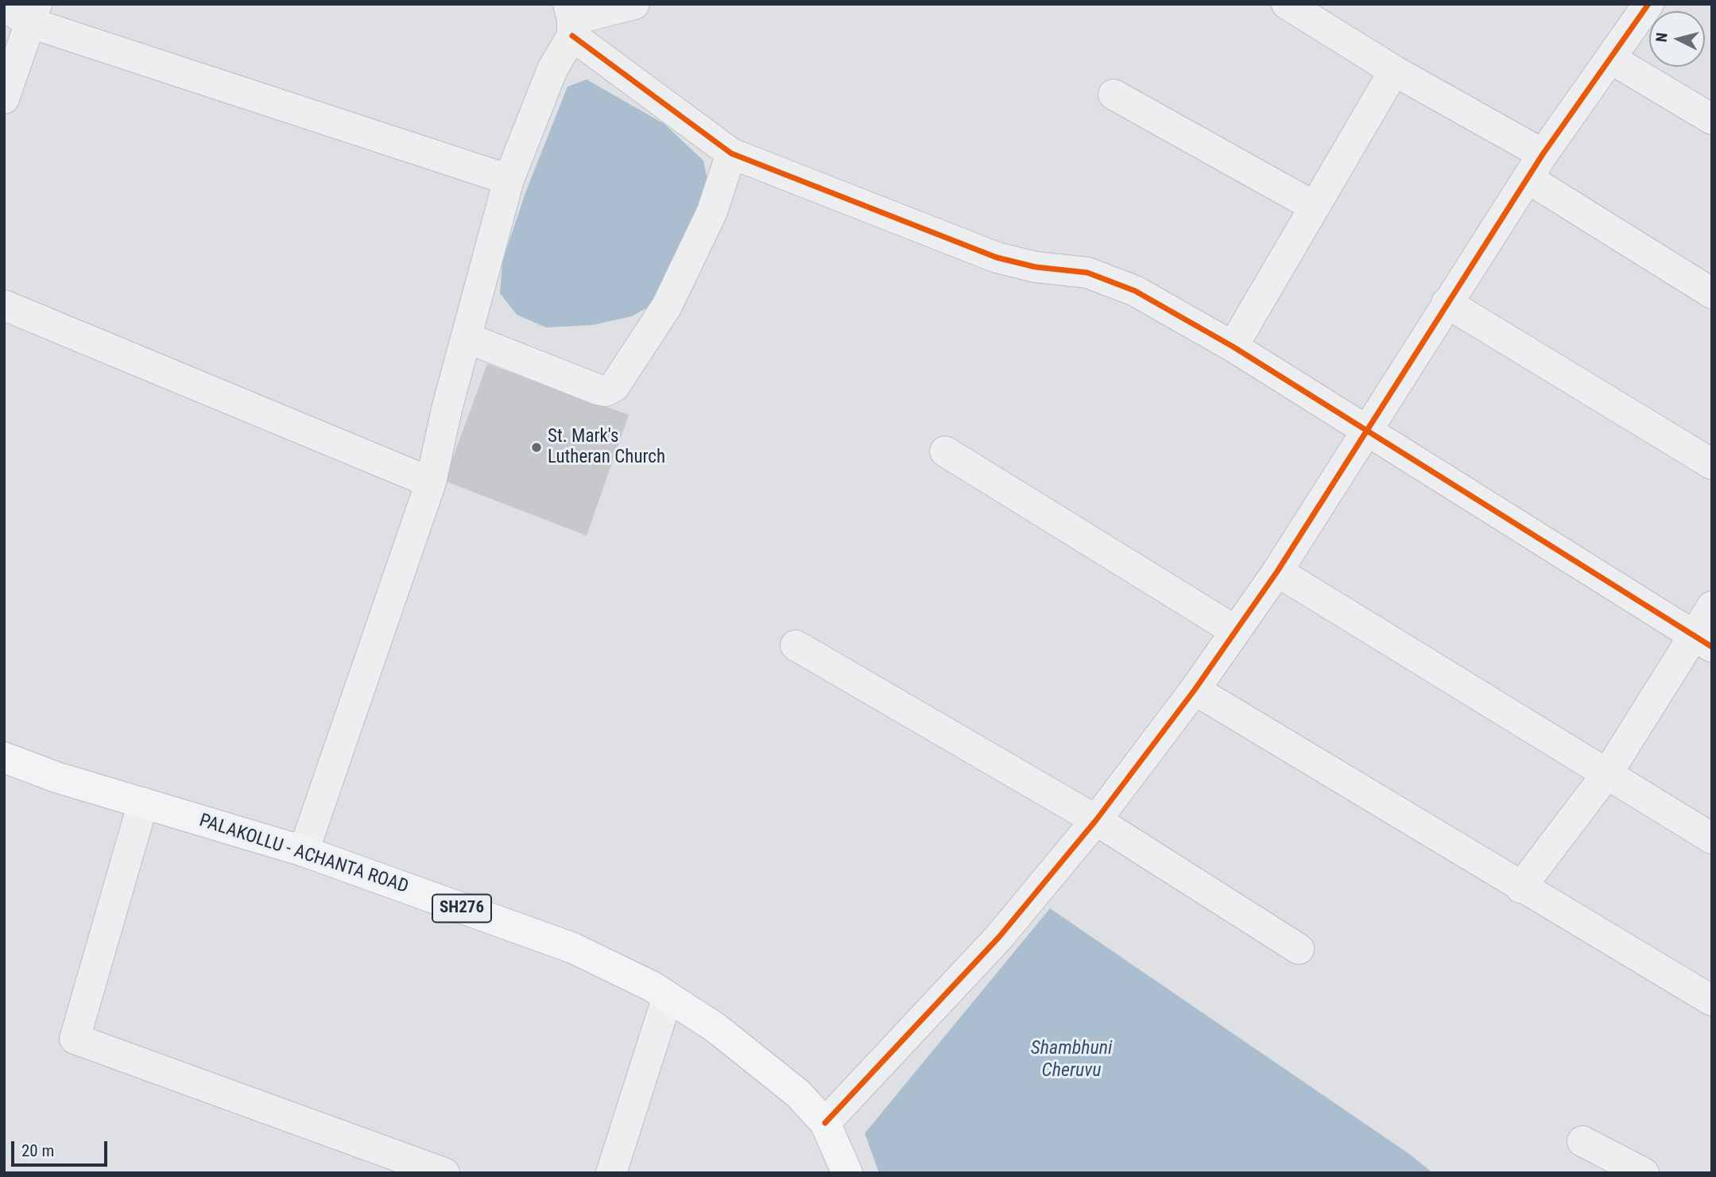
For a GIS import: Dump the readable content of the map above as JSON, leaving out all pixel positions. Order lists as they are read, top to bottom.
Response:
{
  "streets": {
    "main road": ["PALAKOLLU - ACHANTA ROAD", "SH276"]
  },
  "water": ["Shambhuni Cheruvu"],
  "places": ["St. Mark's Lutheran Church"],
  "scale_bar": "20 m",
  "north": "left"
}
